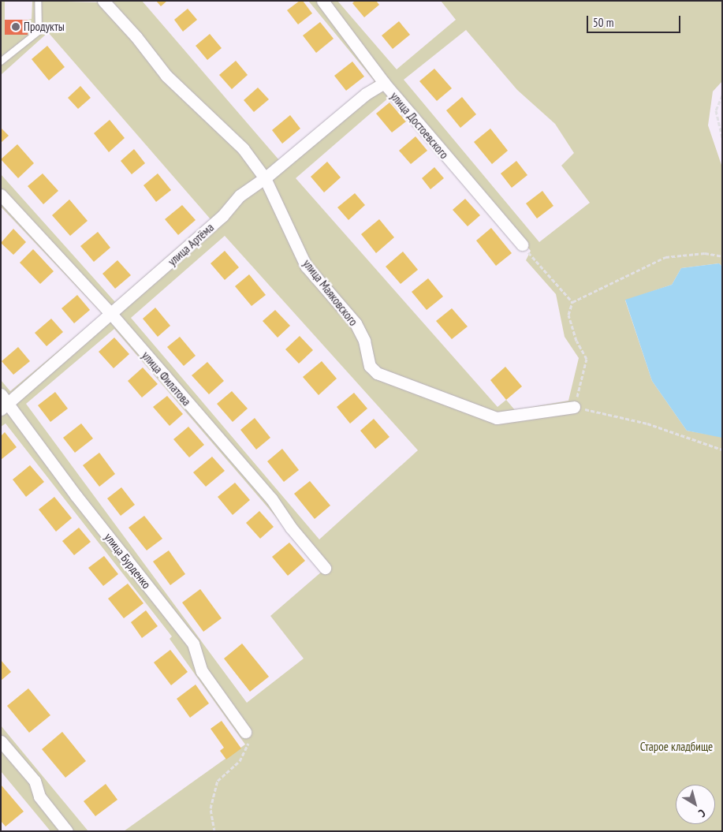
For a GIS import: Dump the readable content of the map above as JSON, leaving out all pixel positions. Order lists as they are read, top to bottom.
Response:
{
  "streets": {
    "street": [
      "улица Достоевского",
      "улица Артёма",
      "улица Маяковского",
      "улица Филатова",
      "улица Бурденко"
    ]
  },
  "crossings": [
    ["улица Достоевского", "улица Артёма"],
    ["улица Артёма", "улица Маяковского"],
    ["улица Артёма", "улица Филатова"],
    ["улица Артёма", "улица Бурденко"]
  ],
  "parks": ["Старое кладбище"],
  "places": ["Продукты"],
  "scale_bar": "50 m",
  "north": "bottom right"
}
